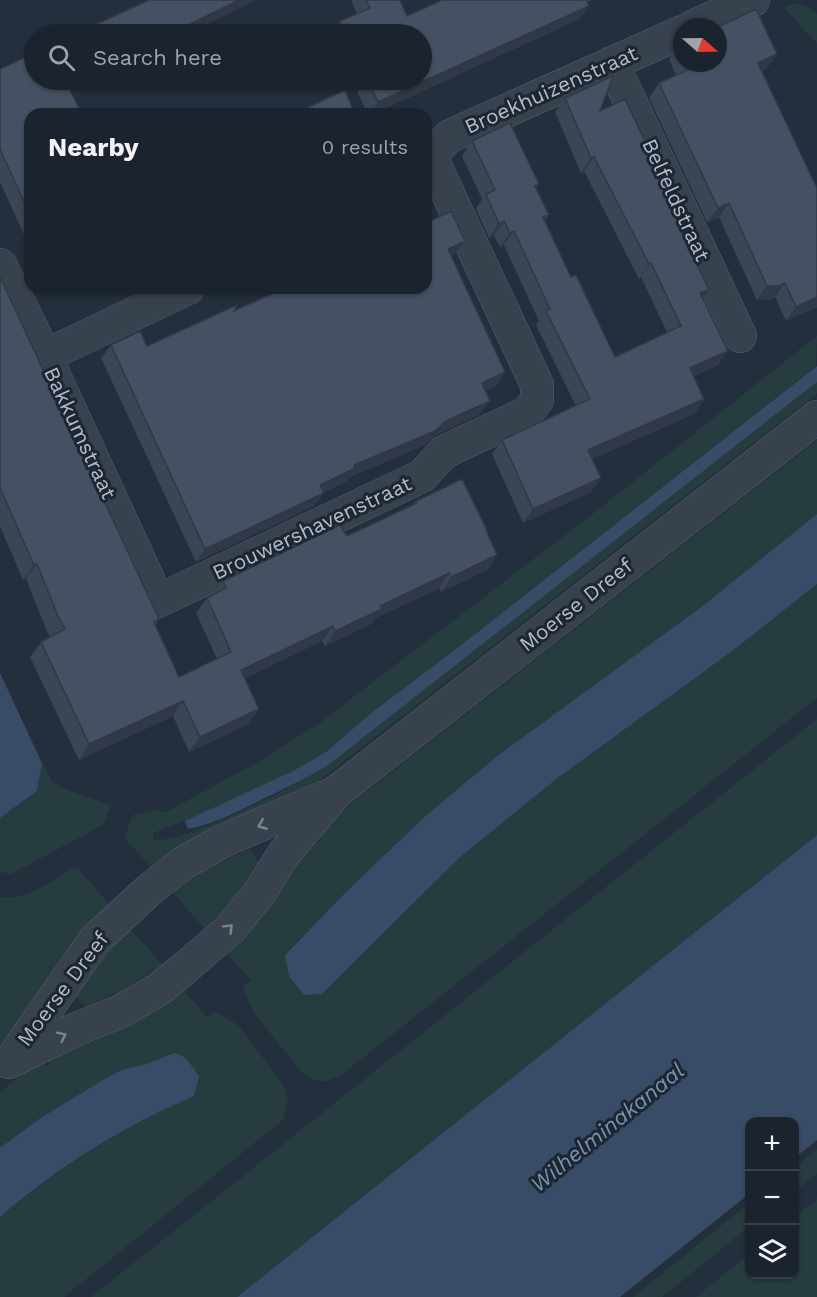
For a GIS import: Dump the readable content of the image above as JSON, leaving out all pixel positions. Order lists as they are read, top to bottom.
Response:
{
  "streets": {
    "street": [
      "Broekhuizenstraat",
      "Belfeldstraat",
      "Bakkumstraat",
      "Brouwershavenstraat",
      "Moerse Dreef"
    ]
  },
  "crossings": [
    ["Broekhuizenstraat", "Belfeldstraat"],
    ["Bakkumstraat", "Brouwershavenstraat"]
  ],
  "water": ["Wilhelminakanaal"],
  "north": "right",
  "page": {
    "search": "Search here",
    "heading": ["Nearby", "0 results"],
    "map_buttons": ["+", "−"]
  }
}
